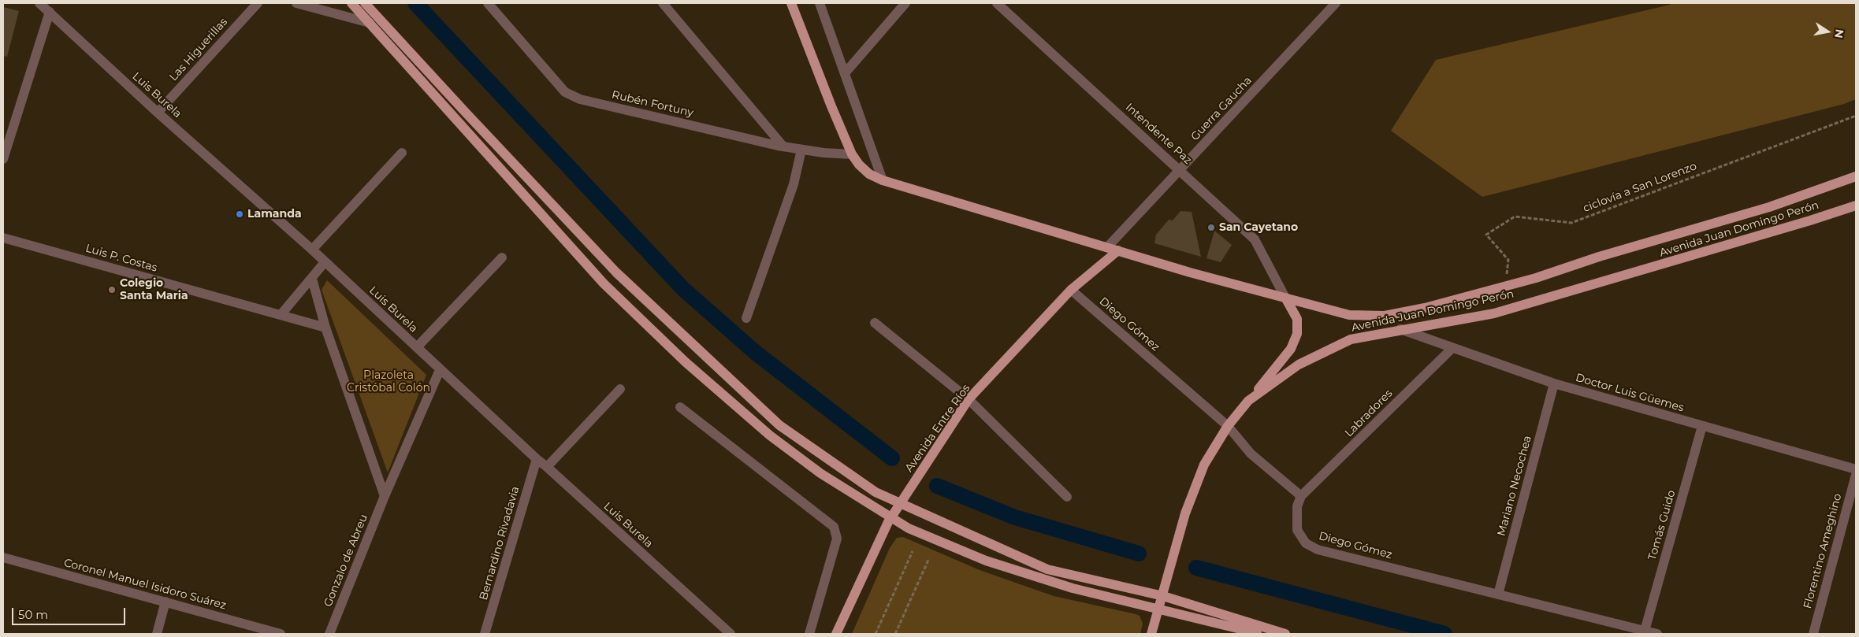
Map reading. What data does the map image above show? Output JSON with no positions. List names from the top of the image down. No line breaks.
{"streets":{"main road":["Avenida Juan Domingo Perón","Avenida Entre Ríos"],"street":["Las Higuerillas","Luis Burela","Rubén Fortuny","Guerra Gaucha","Intendente Paz","Luis P. Costas","Diego Gómez","Doctor Luis Güemes","Labradores","Mariano Necochea","Tomás Guido","Bernardino Rivadavia","Florentino Ameghino","Gonzalo de Abreu","Coronel Manuel Isidoro Suárez"],"path":["ciclovía a San Lorenzo"]},"crossings":[["Las Higuerillas","Luis Burela"],["Luis Burela","Bernardino Rivadavia"],["Luis Burela","Gonzalo de Abreu"],["Rubén Fortuny","Avenida Juan Domingo Perón"],["Guerra Gaucha","Intendente Paz"],["Guerra Gaucha","Avenida Juan Domingo Perón"],["Intendente Paz","Avenida Juan Domingo Perón"],["ciclovía a San Lorenzo","Avenida Juan Domingo Perón"],["Avenida Juan Domingo Perón","Diego Gómez"],["Avenida Juan Domingo Perón","Doctor Luis Güemes"],["Avenida Juan Domingo Perón","Avenida Entre Ríos"],["Diego Gómez","Labradores"],["Diego Gómez","Avenida Entre Ríos"],["Diego Gómez","Mariano Necochea"],["Diego Gómez","Tomás Guido"],["Doctor Luis Güemes","Labradores"],["Doctor Luis Güemes","Mariano Necochea"],["Doctor Luis Güemes","Tomás Guido"]],"parks":["Plazoleta Cristóbal Colón"],"places":["Lamanda","San Cayetano","Colegio Santa Maria"],"scale_bar":"50 m","north":"right"}
